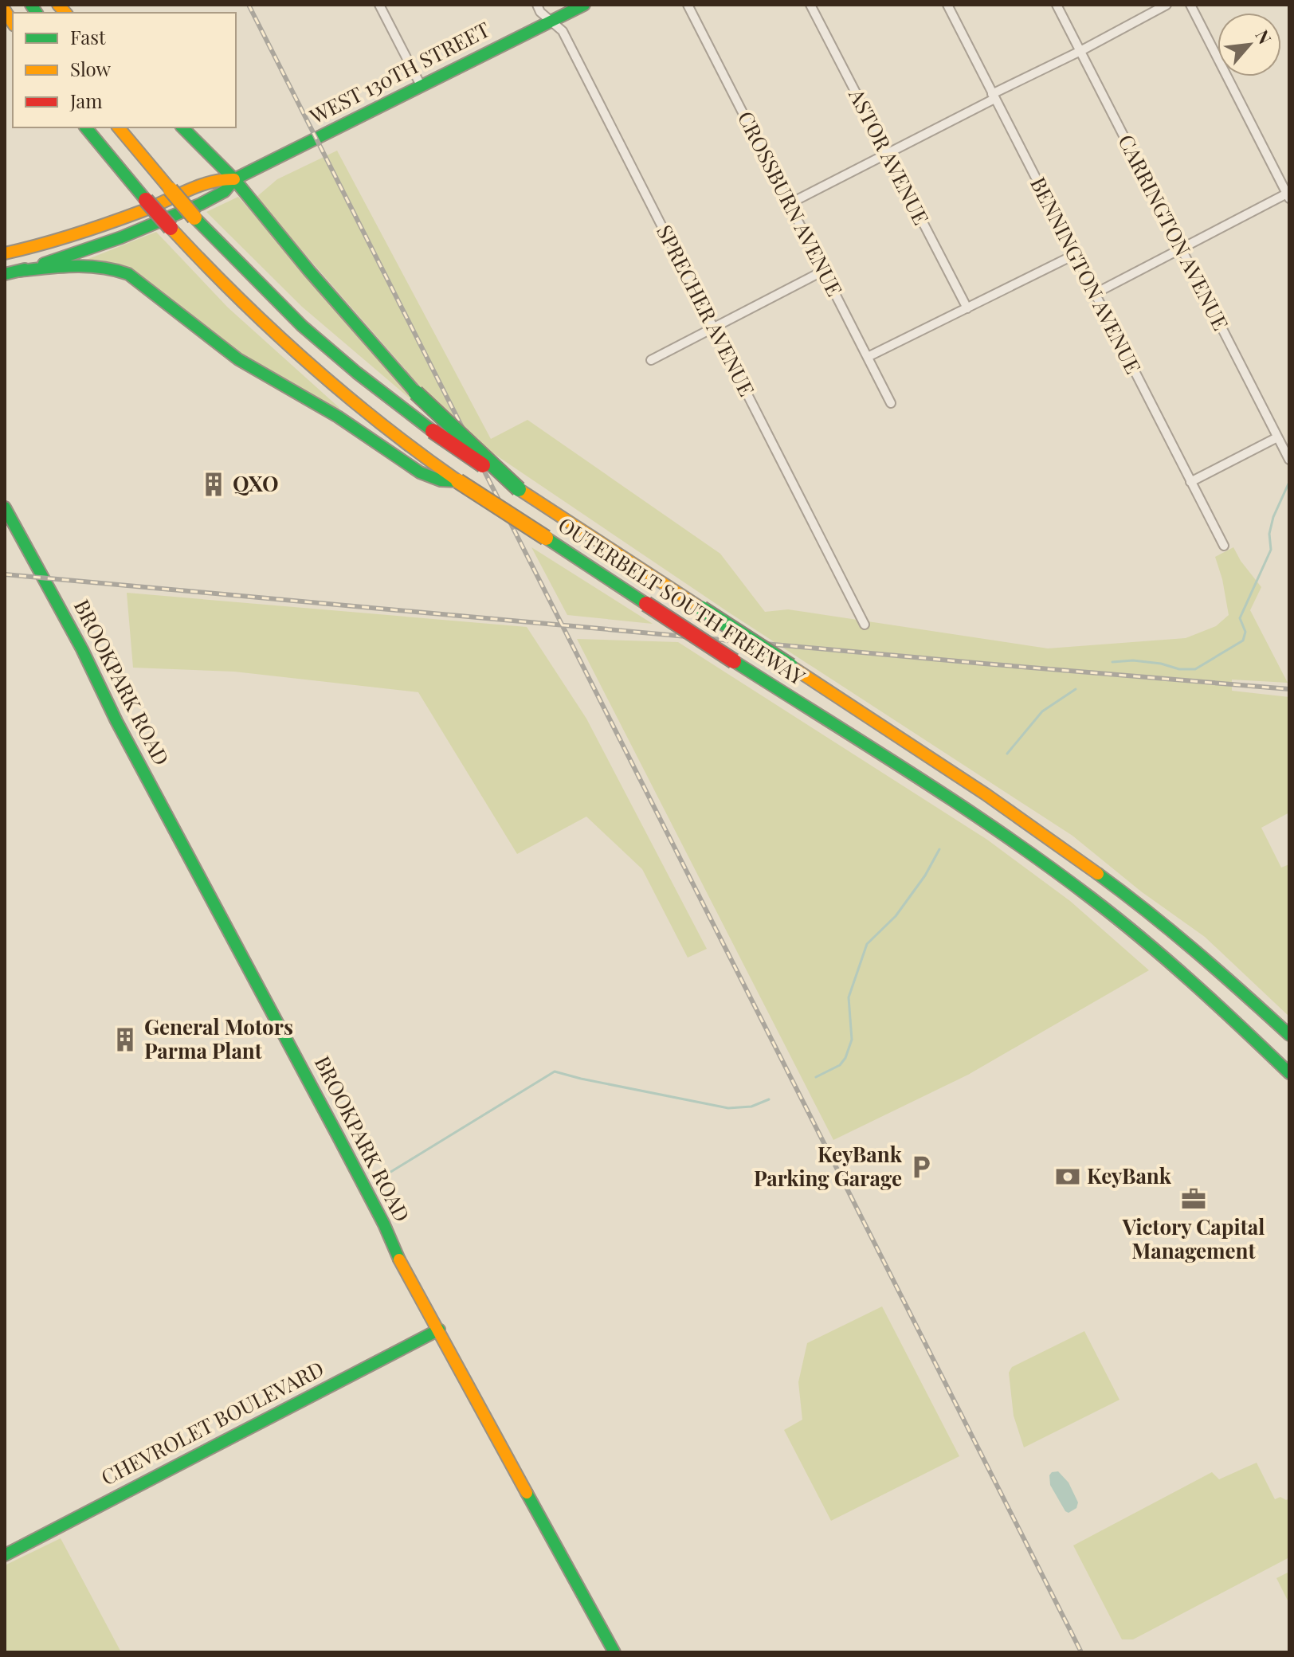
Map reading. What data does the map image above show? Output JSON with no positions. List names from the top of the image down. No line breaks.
{"streets":{"main road":["WEST 130TH STREET","OUTERBELT SOUTH FREEWAY","BROOKPARK ROAD","CHEVROLET BOULEVARD"],"street":["ASTOR AVENUE","CROSSBURN AVENUE","CARRINGTON AVENUE","BENNINGTON AVENUE","SPRECHER AVENUE"]},"crossings":[["WEST 130TH STREET","SPRECHER AVENUE"],["BROOKPARK ROAD","CHEVROLET BOULEVARD"]],"places":{"building":["QXO","General Motors Parma Plant"],"parking":["KeyBank Parking Garage"],"bank":["KeyBank"],"office":["Victory Capital Management"]},"legend":["Fast","Slow","Jam"],"north":"top right"}
